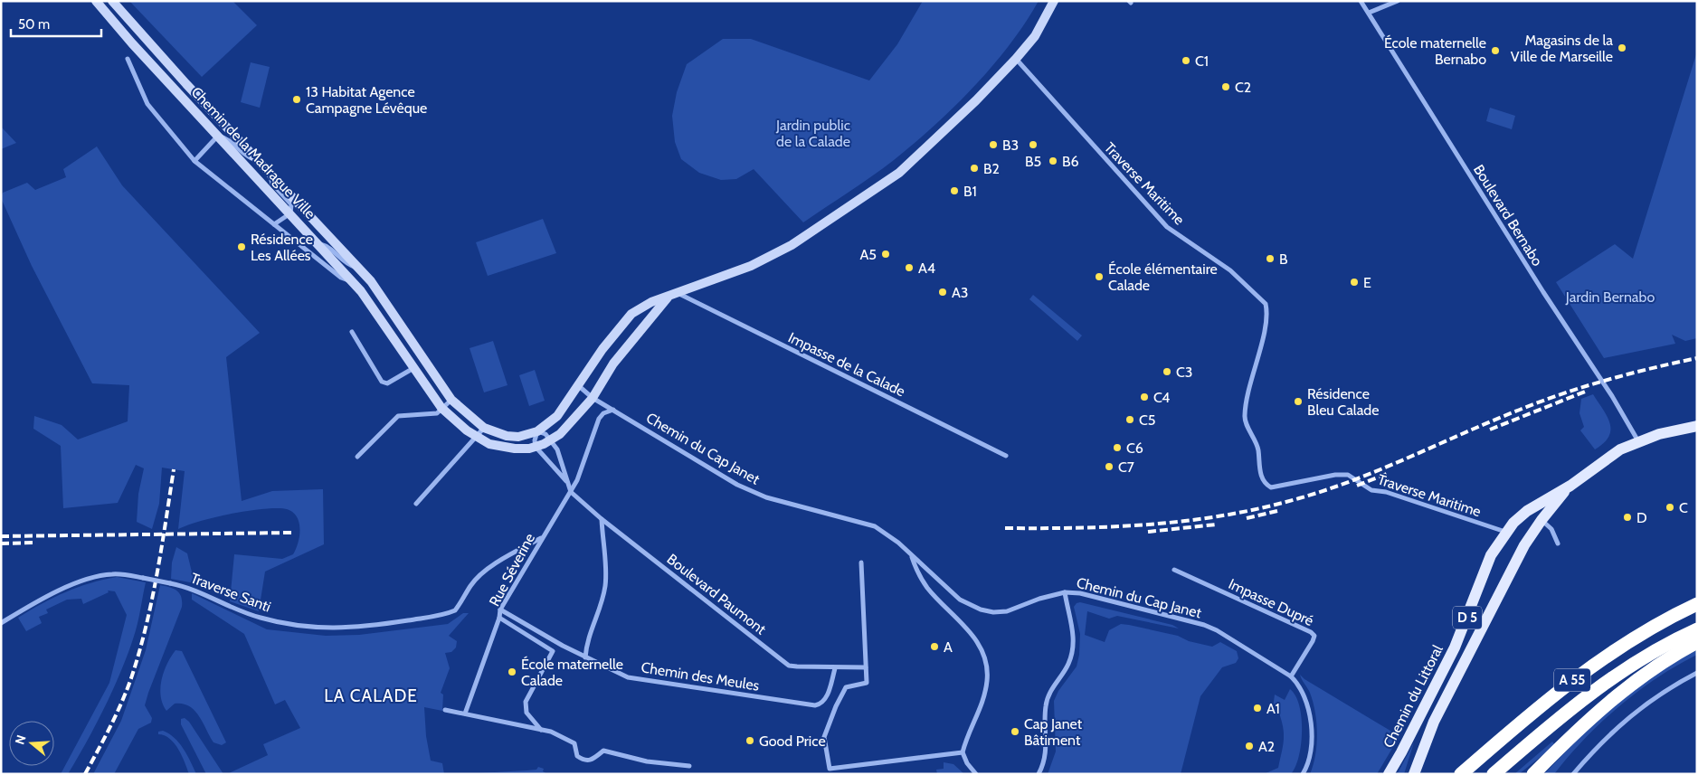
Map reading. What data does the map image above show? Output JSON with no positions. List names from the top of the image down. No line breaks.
{"streets":{"highway":["A 55"],"main road":["D 5","Chemin du Littoral"],"street":["Chemin de la Madrague Ville","Traverse Maritime","Boulevard Bernabo","Impasse de la Calade","Chemin du Cap Janet","Rue Séverine","Traverse Santi","Boulevard Paumont","Impasse Dupré","Chemin des Meules"]},"crossings":[["Chemin de la Madrague Ville","Traverse Maritime"],["Chemin de la Madrague Ville","Impasse de la Calade"],["Chemin de la Madrague Ville","Chemin du Cap Janet"],["Traverse Maritime","Chemin du Littoral"],["Boulevard Bernabo","Chemin du Littoral"],["Chemin du Cap Janet","Impasse Dupré"],["Rue Séverine","Traverse Santi"],["Rue Séverine","Boulevard Paumont"],["Rue Séverine","Chemin des Meules"],["Boulevard Paumont","Chemin des Meules"]],"districts":["LA CALADE"],"parks":["Jardin public de la Calade","Jardin Bernabo"],"places":["Magasins de la Ville de Marseille","École maternelle Bernabo","C1","C2","13 Habitat Agence Campagne Lévêque","B3","B5","B6","B2","B1","Résidence Les Allées","A5","B","A4","École élémentaire Calade","E","A3","C3","C4","Résidence Bleu Calade","C5","C6","C7","C","D","A","École maternelle Calade","A1","Cap Janet Bâtiment","Good Price","A2"],"scale_bar":"50 m","north":"left"}
